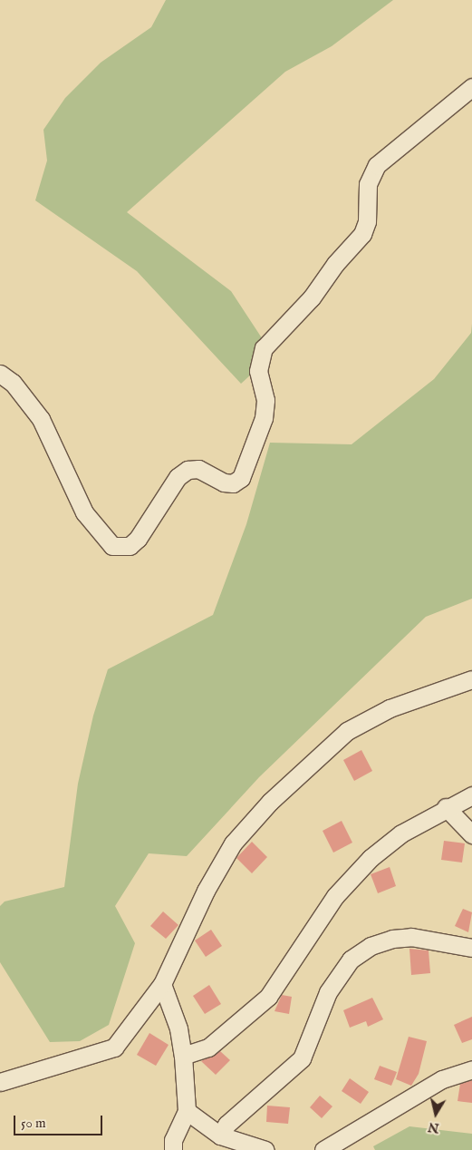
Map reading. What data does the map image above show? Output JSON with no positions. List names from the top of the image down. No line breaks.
{"scale_bar":"50 m","north":"bottom"}
